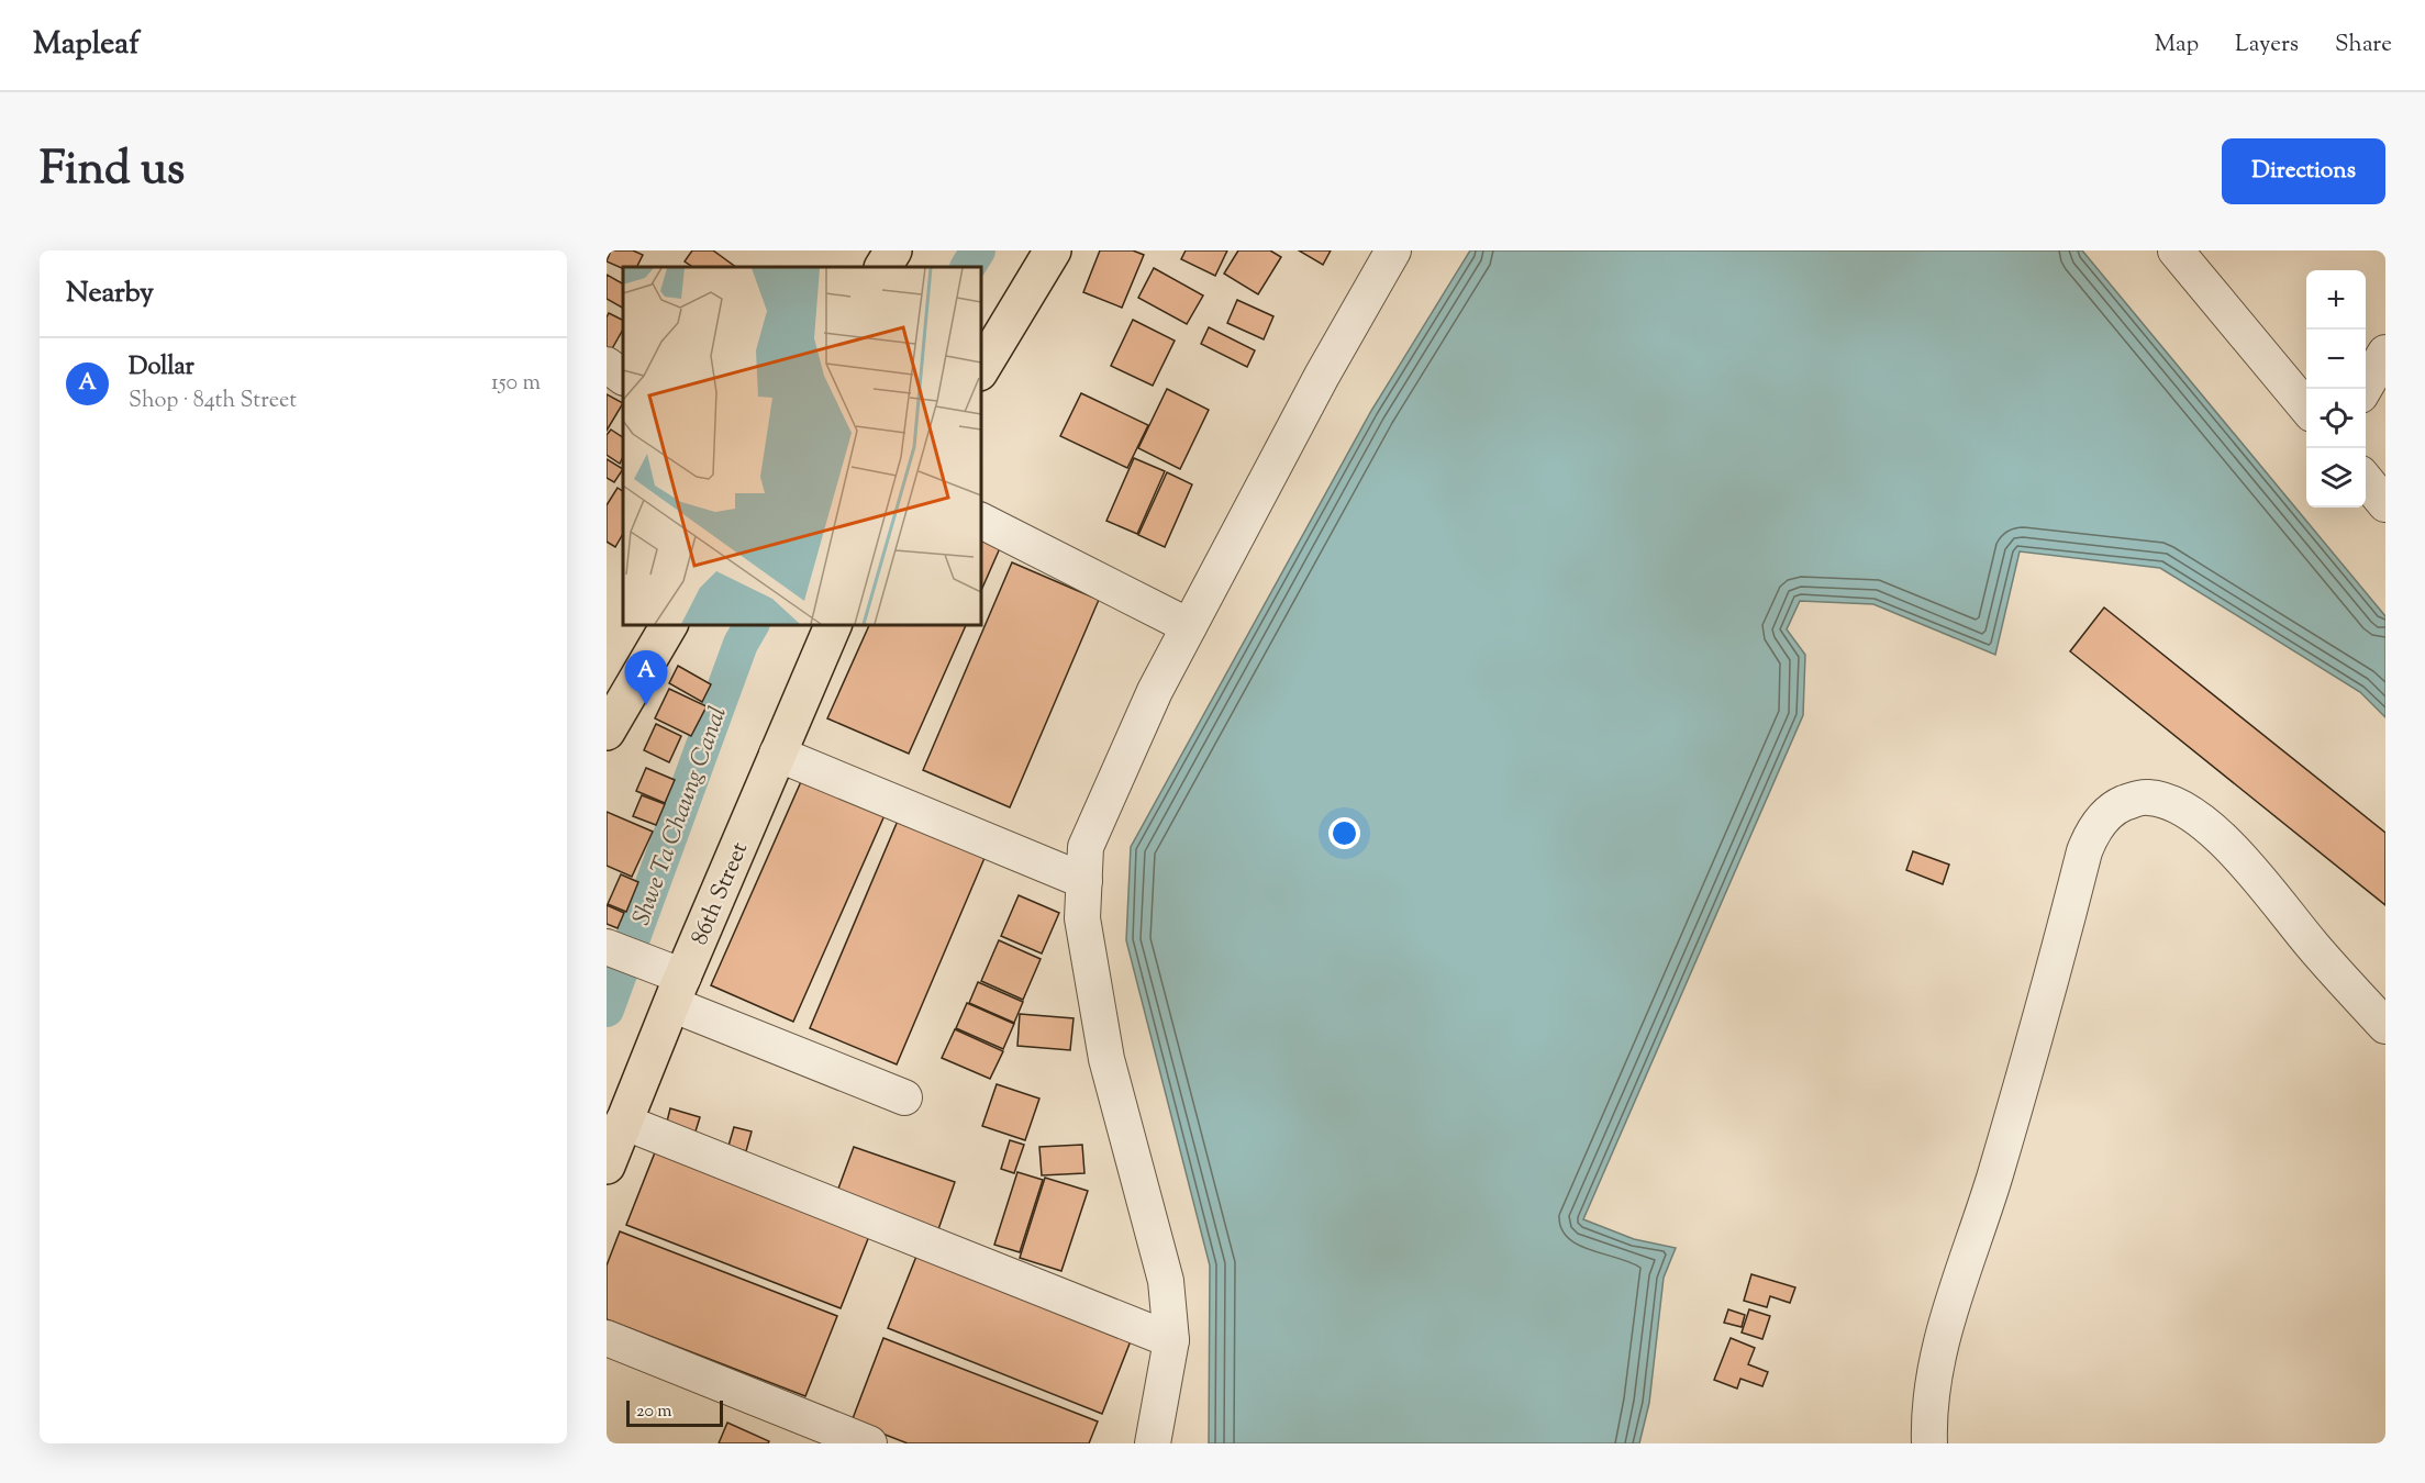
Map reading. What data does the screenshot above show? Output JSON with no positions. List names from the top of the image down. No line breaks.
{"streets":{"main road":["86th Street"]},"water":["Shwe Ta Chaung Canal"],"scale_bar":"20 m","page":{"header":"Mapleaf","nav":["Map","Layers","Share"],"title":"Find us","buttons":"Directions","heading":"Nearby","map_buttons":["+","−"],"list":[{"mark":"A","name":"Dollar","note":"Shop · 84th Street","value":"150 m"}],"pins":"A","scale":"20 m"}}
